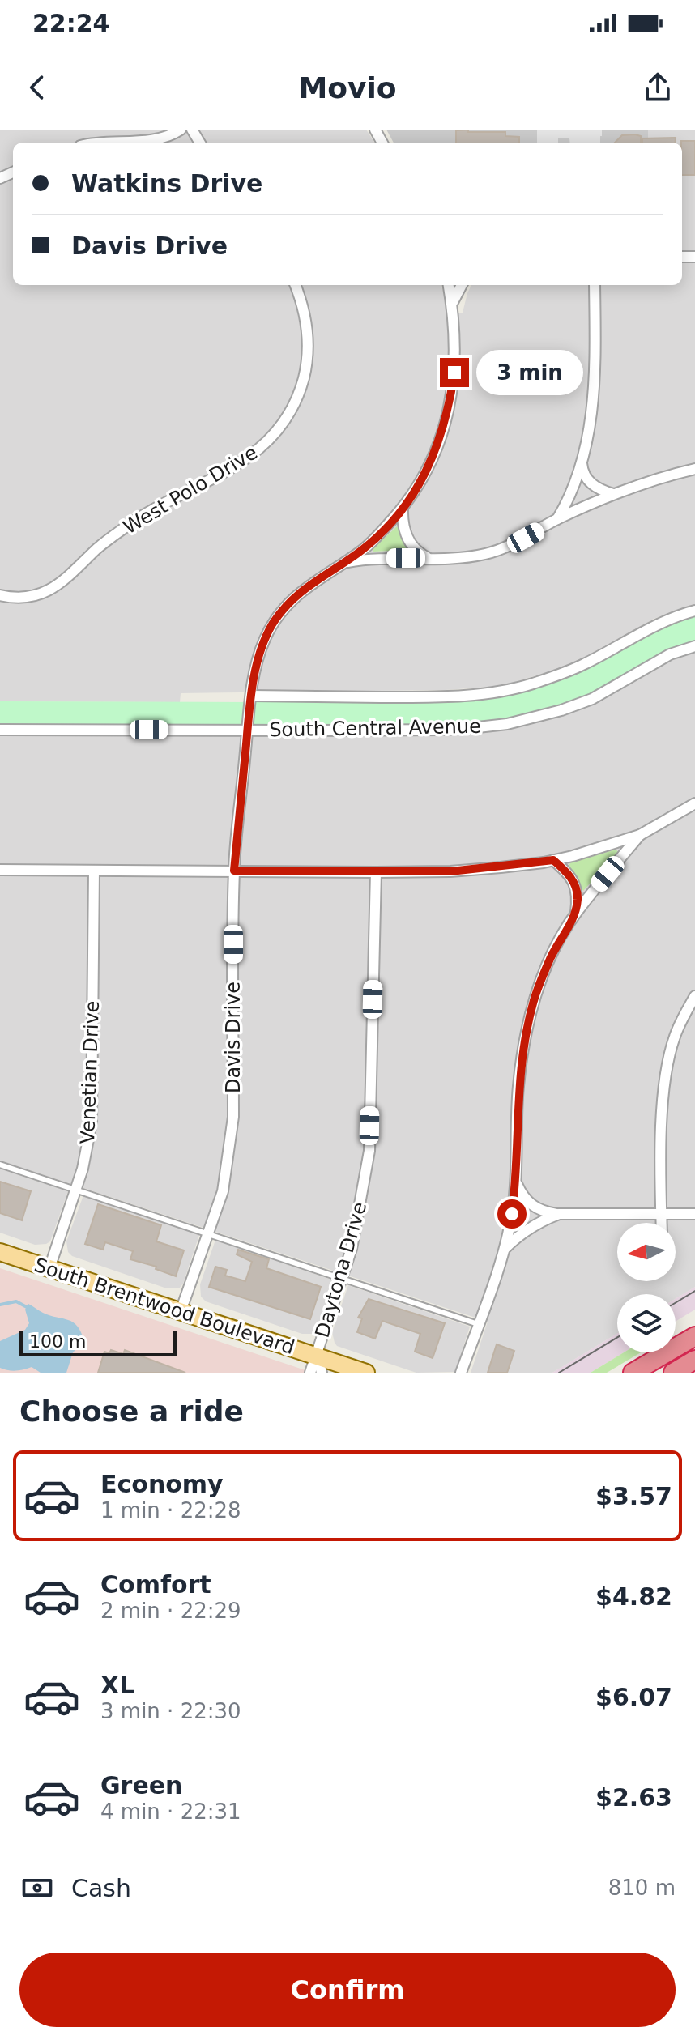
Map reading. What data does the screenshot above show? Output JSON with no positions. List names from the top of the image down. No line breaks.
{"streets":{"main road":["South Brentwood Boulevard"],"street":["West Polo Drive","South Central Avenue","Davis Drive","Venetian Drive","Daytona Drive"]},"crossings":[["South Central Avenue","Davis Drive"],["Davis Drive","South Brentwood Boulevard"],["Venetian Drive","South Brentwood Boulevard"],["Daytona Drive","South Brentwood Boulevard"]],"scale_bar":"100 m","north":"left","page":{"status":"22:24","header":"Movio","banner":["Watkins Drive","Davis Drive"],"bubble":"3 min","scale":"100 m","heading":"Choose a ride","list":[{"name":"Economy","note":"1 min · 22:28","value":"$3.57"},{"name":"Comfort","note":"2 min · 22:29","value":"$4.82"},{"name":"XL","note":"3 min · 22:30","value":"$6.07"},{"name":"Green","note":"4 min · 22:31","value":"$2.63"}],"pay":["Cash","810 m"],"buttons":"Confirm"}}
